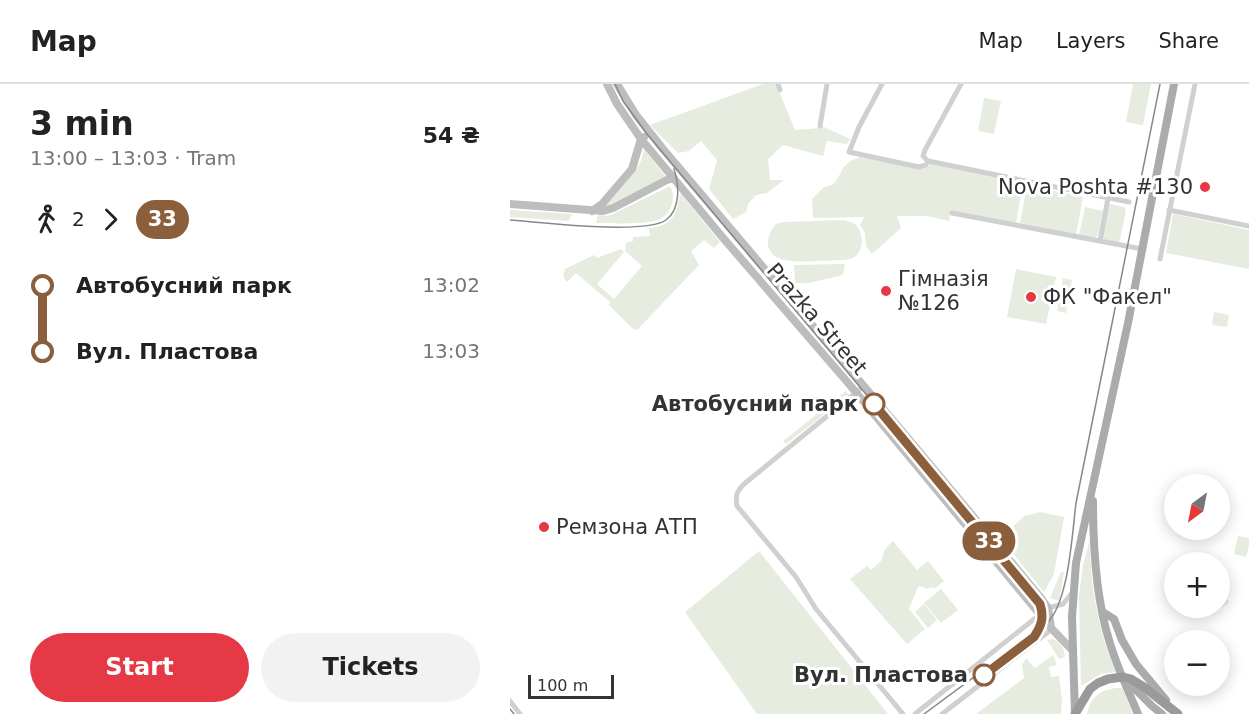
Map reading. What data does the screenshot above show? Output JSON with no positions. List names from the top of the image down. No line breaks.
{"streets":{"street":["Prazka Street"]},"places":["Nova Poshta #130","Гімназія №126","ФК \"Факел\"","Автобусний парк","Ремзона АТП","Вул. Пластова"],"lines":["tram line 33"],"scale_bar":"100 m","north":"bottom left","page":{"header":"Map","nav":["Map","Layers","Share"],"heading":["3 min","13:00 – 13:03 · Tram","54 ₴"],"on_map":"33","legs":["2","33"],"list":[{"name":"Автобусний парк","value":"13:02"},{"name":"Вул. Пластова","value":"13:03"}],"map_buttons":["+","−"],"buttons":["Start","Tickets"],"scale":"100 m"}}
